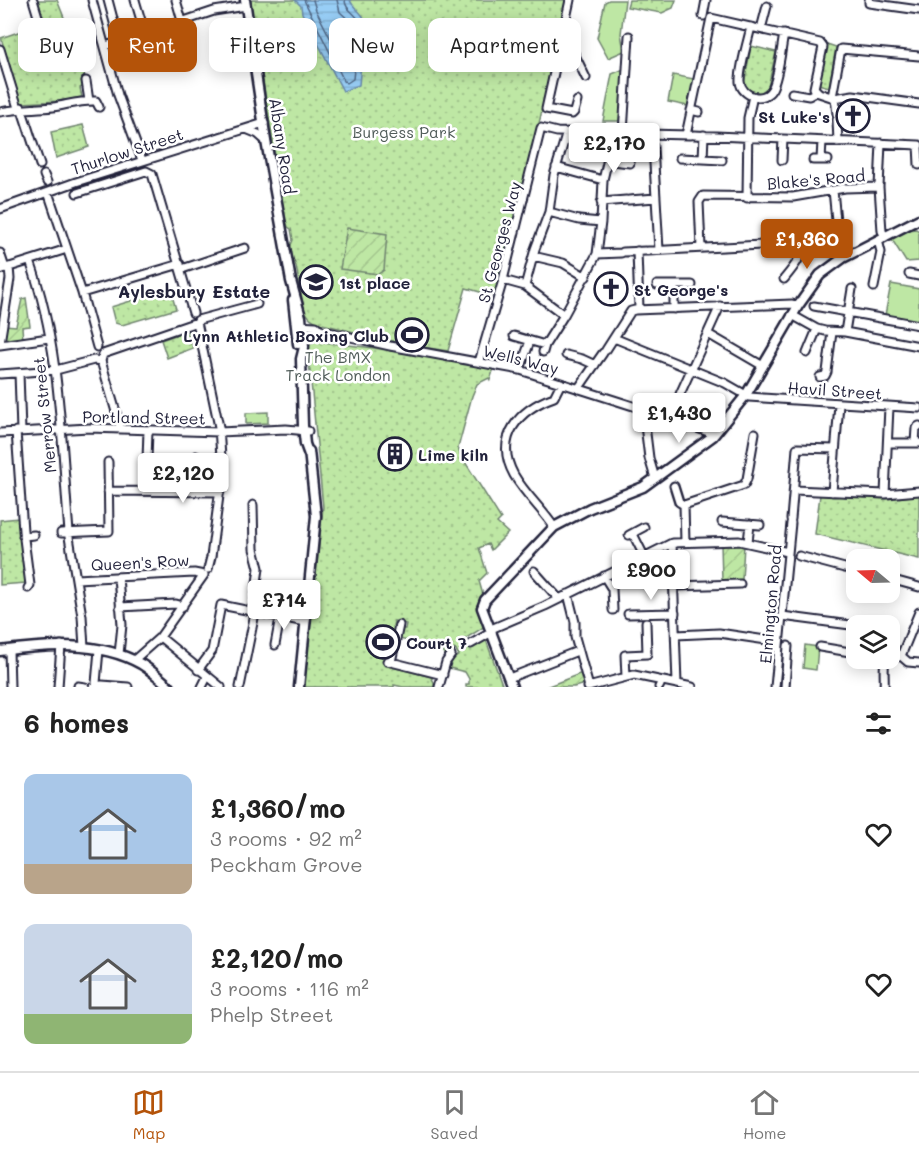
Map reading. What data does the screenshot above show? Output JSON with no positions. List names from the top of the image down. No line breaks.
{"streets":{"main road":["Albany Road"],"street":["Thurlow Street","Blake's Road","St Georges Way","Wells Way","Havil Street","Merrow Street","Portland Street","Queen's Row","Elmington Road"]},"crossings":[["Albany Road","Thurlow Street"],["Albany Road","Wells Way"],["Albany Road","Portland Street"],["St Georges Way","Wells Way"],["Merrow Street","Portland Street"],["Merrow Street","Queen's Row"]],"districts":["Aylesbury Estate"],"parks":["Burgess Park","The BMX Track London"],"places":{"church":["St Luke's","St George's"],"school or university":["1st place"],"sports":["Lynn Athletic Boxing Club","Court 7"],"building":["Lime kiln"]},"north":"left","page":{"chip":["Buy","Rent","Filters","New","Apartment"],"price":["£2,170","£1,360","£1,430","£2,120","£900","£714"],"heading":"6 homes","list":[{"name":"£1,360/mo","note":"3 rooms · 92 m² · Peckham Grove"},{"name":"£2,120/mo","note":"3 rooms · 116 m² · Phelp Street"}],"tabs":["Map","Saved","Home"]}}
